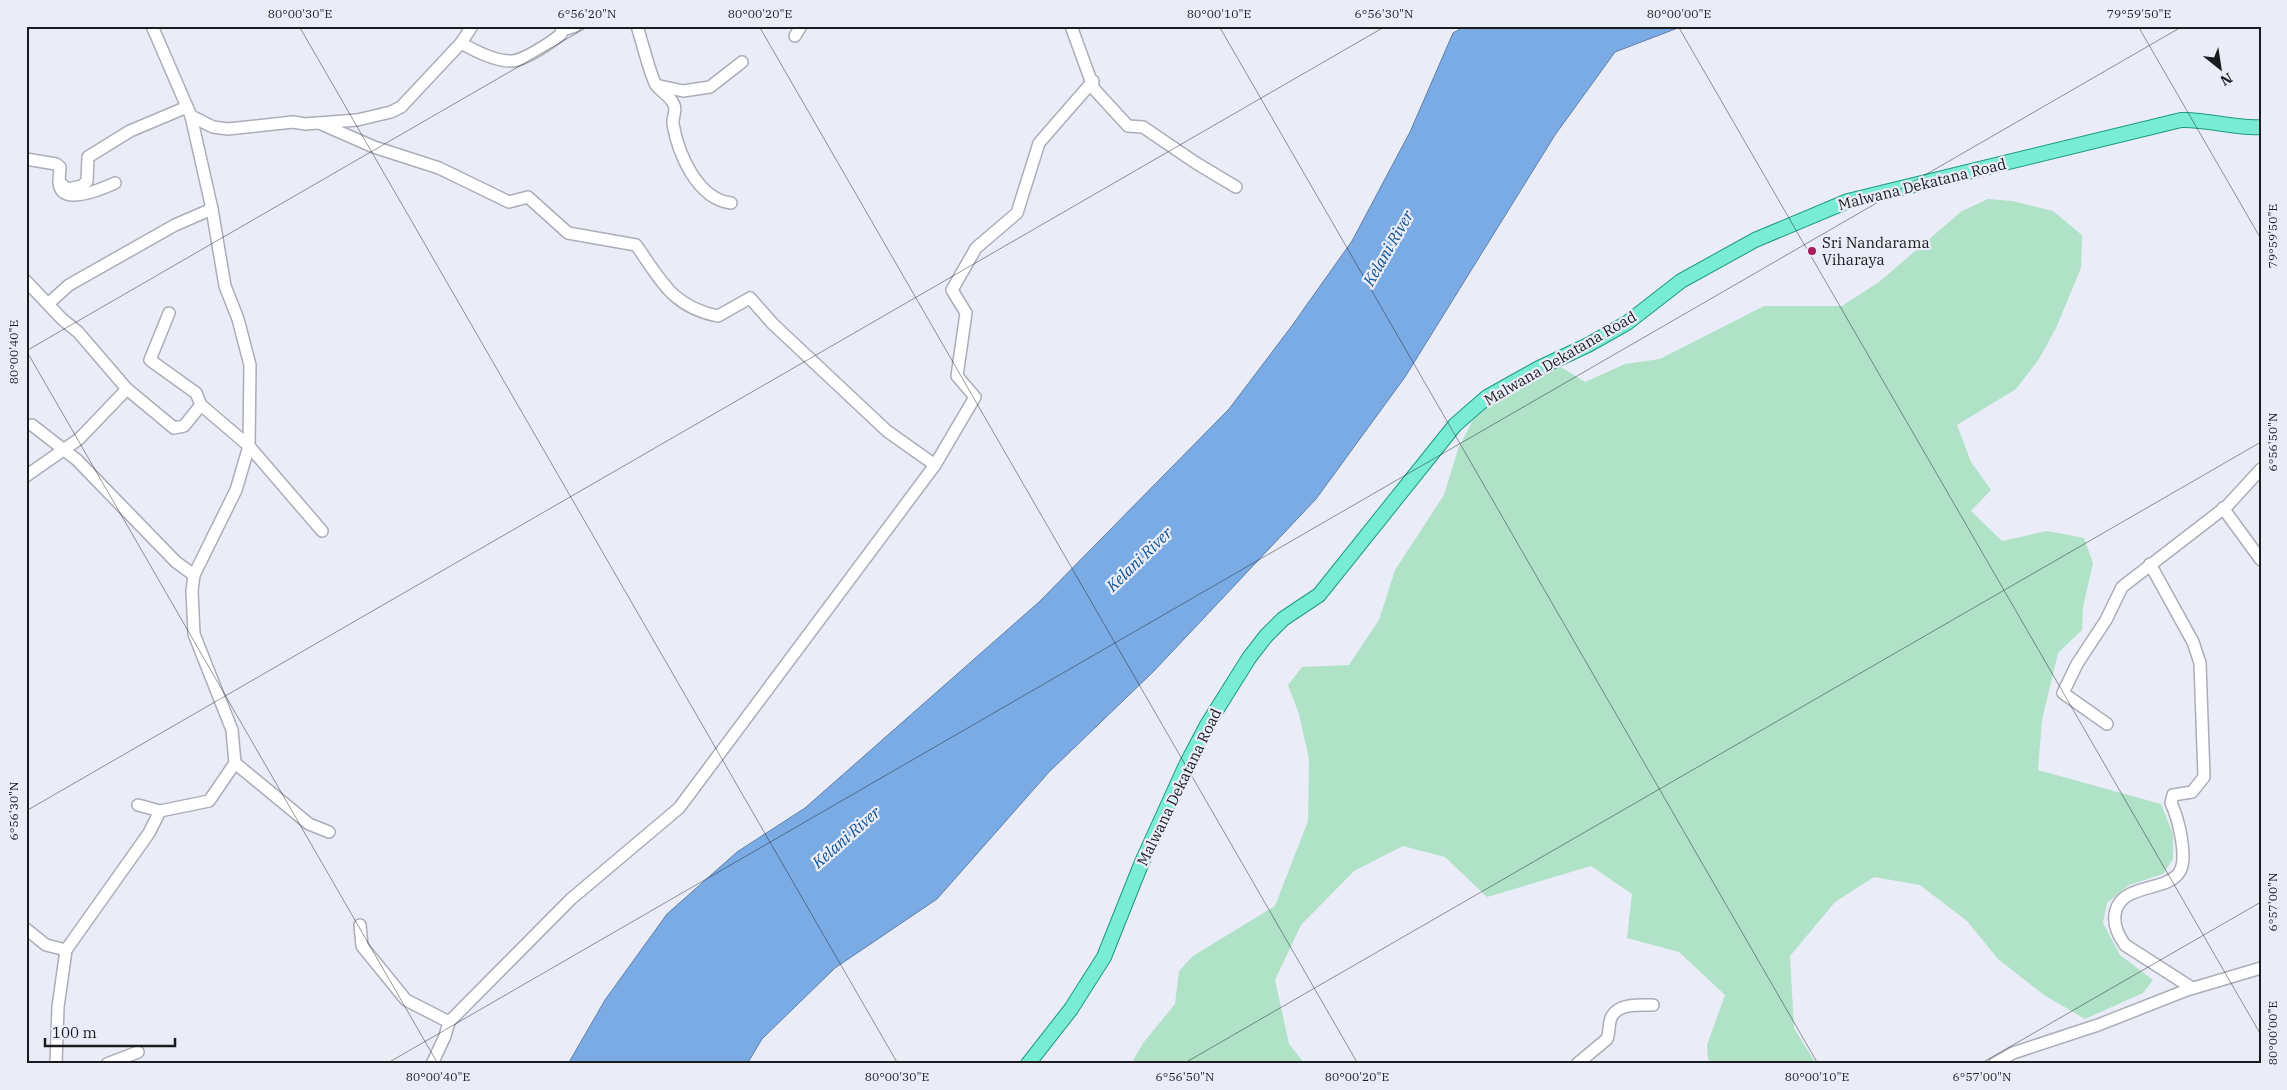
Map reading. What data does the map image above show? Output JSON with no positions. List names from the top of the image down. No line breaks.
{"streets":{"main road":["Malwana Dekatana Road"]},"water":["Kelani River"],"places":["Sri Nandarama Viharaya"],"scale_bar":"100 m","north":"bottom right","coordinates":["80°00'30\"E","6°56'20\"N","80°00'20\"E","80°00'10\"E","6°56'30\"N","80°00'00\"E","79°59'50\"E","80°00'40\"E","6°56'50\"N","6°57'00\"N"]}
